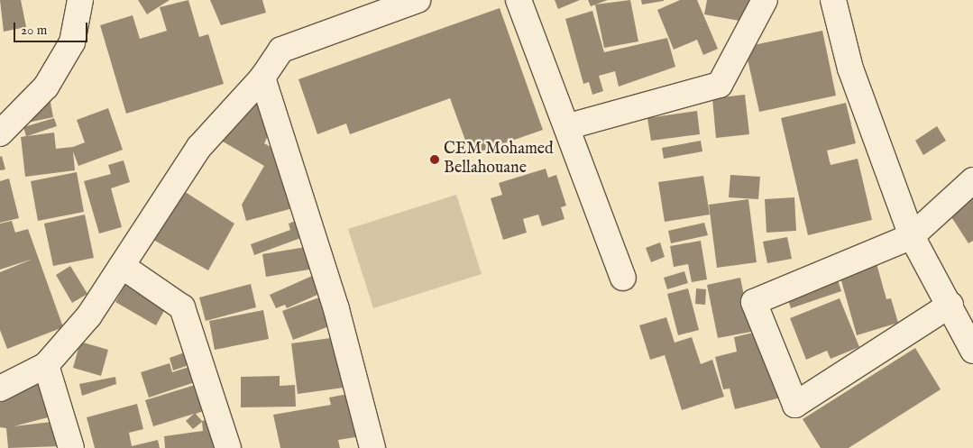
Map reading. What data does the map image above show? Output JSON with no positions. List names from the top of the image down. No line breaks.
{"places":["CEM Mohamed Bellahouane"],"scale_bar":"20 m"}
